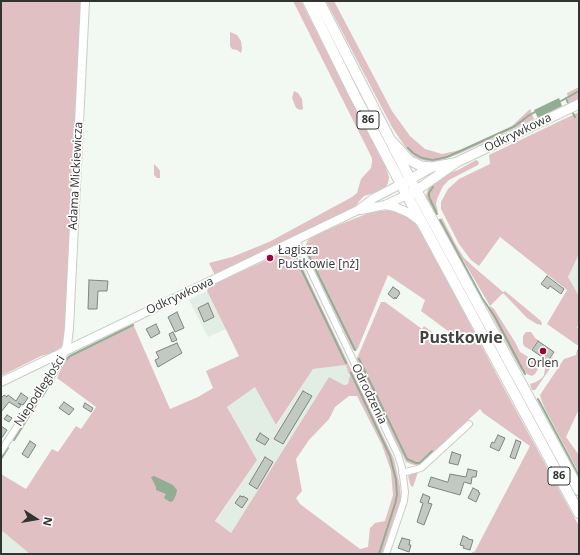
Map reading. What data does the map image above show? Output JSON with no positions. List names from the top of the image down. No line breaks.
{"streets":{"main road":["86","Odkrywkowa"],"street":["Adama Mickiewicza","Niepodległości","Odrodzenia"]},"crossings":[["86","Odkrywkowa"],["Odkrywkowa","Adama Mickiewicza"],["Odkrywkowa","Niepodległości"],["Odkrywkowa","Odrodzenia"],["Adama Mickiewicza","Niepodległości"]],"districts":["Pustkowie"],"places":["Łagisza Pustkowie [nż]","Orlen"],"north":"right"}
